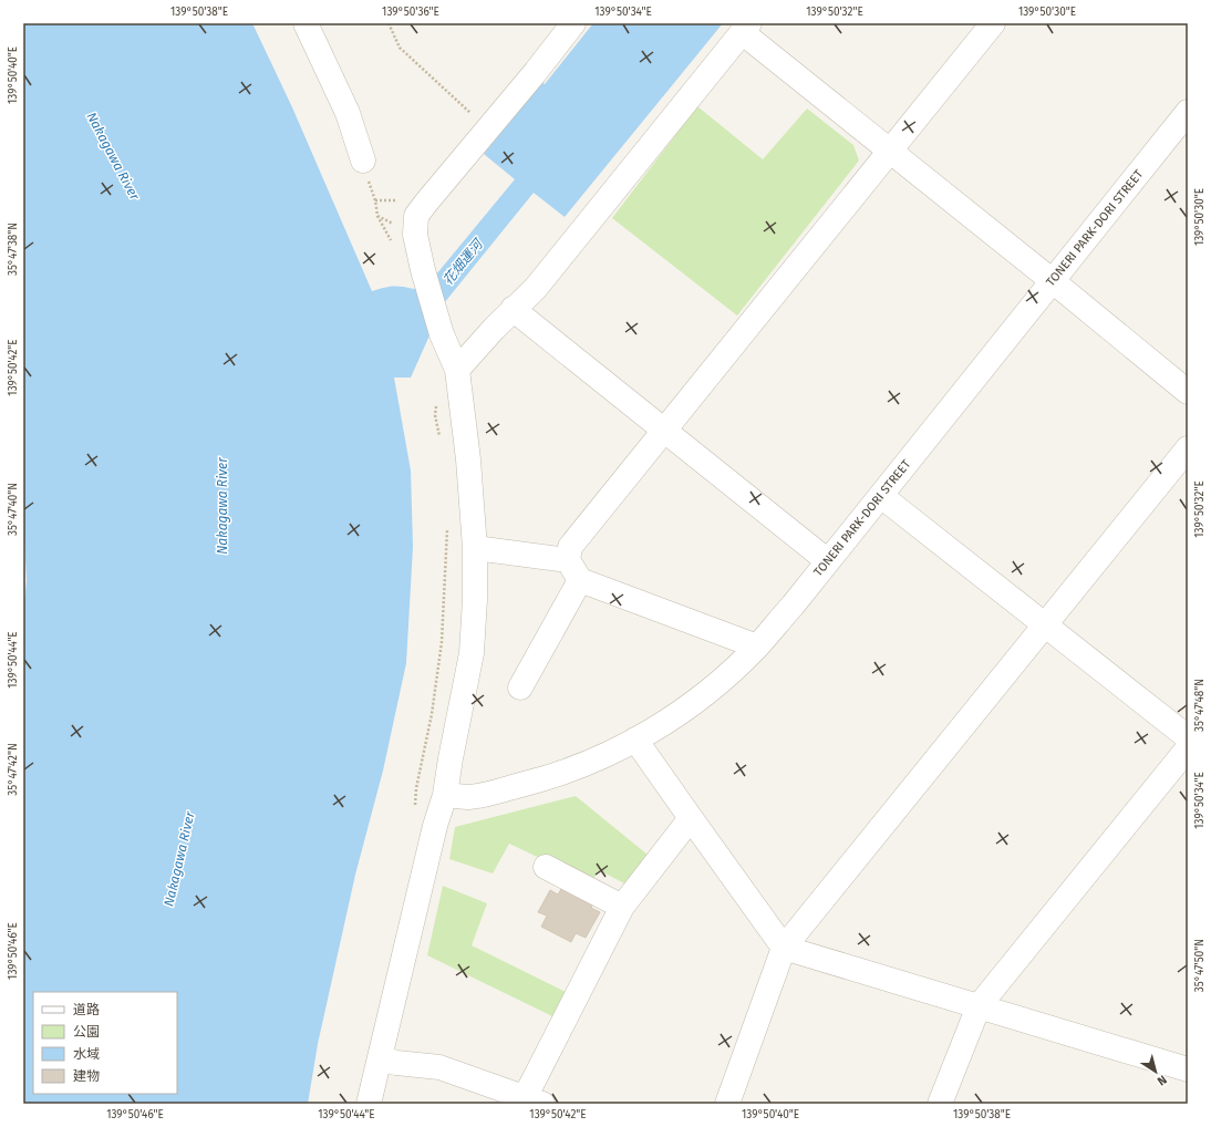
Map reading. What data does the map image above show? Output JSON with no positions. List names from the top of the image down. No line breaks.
{"streets":{"street":["TONERI PARK-DORI STREET"]},"water":["Nakagawa River","花畑運河"],"legend":["道路","公園","水域","建物"],"north":"bottom right","coordinates":["139°50'38\"E","139°50'36\"E","139°50'34\"E","139°50'32\"E","139°50'30\"E","139°50'40\"E","35°47'38\"N","139°50'42\"E","35°47'40\"N","139°50'44\"E","35°47'48\"N","35°47'42\"N","139°50'46\"E","35°47'50\"N"]}
